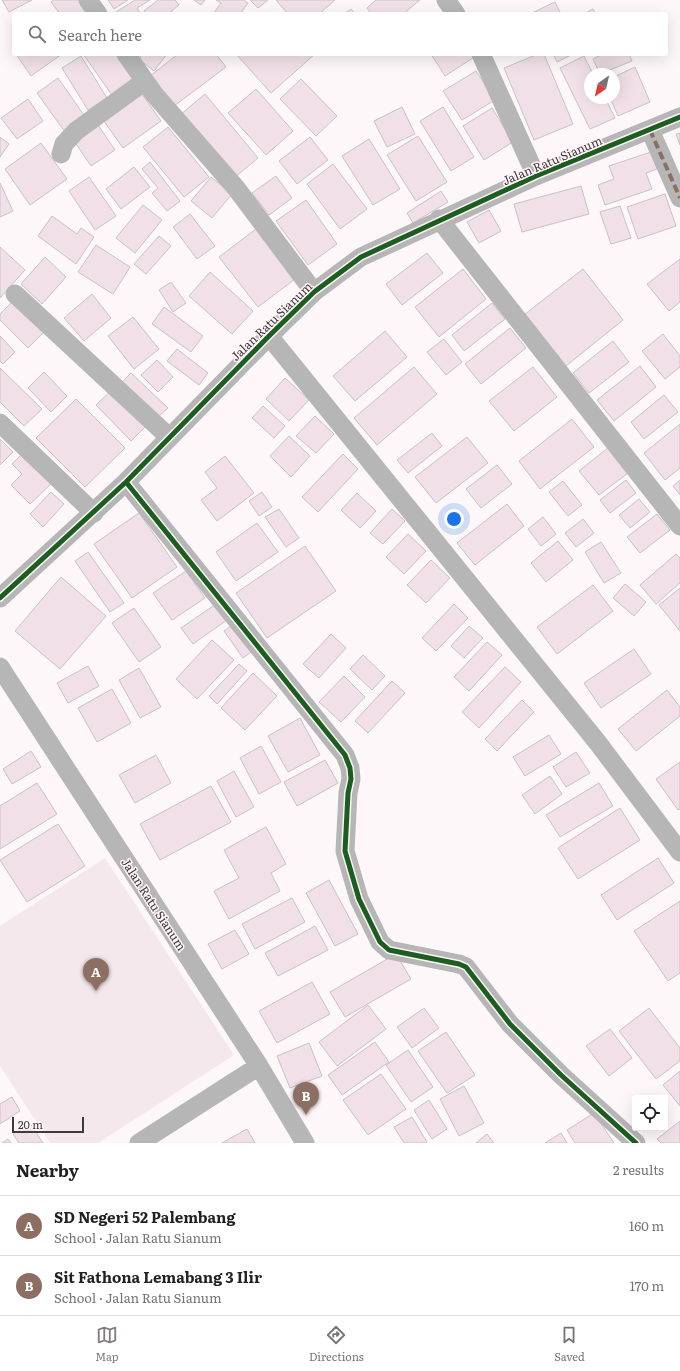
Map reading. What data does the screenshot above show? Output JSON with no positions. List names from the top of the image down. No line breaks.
{"streets":{"street":["Jalan Ratu Sianum"]},"scale_bar":"20 m","north":"bottom left","page":{"search":"Search here","pins":["A","B"],"scale":"20 m","heading":["Nearby","2 results"],"list":[{"mark":"A","name":"SD Negeri 52 Palembang","note":"School · Jalan Ratu Sianum","value":"160 m"},{"mark":"B","name":"Sit Fathona Lemabang 3 Ilir","note":"School · Jalan Ratu Sianum","value":"170 m"}],"nav":["Map","Directions","Saved"]}}
